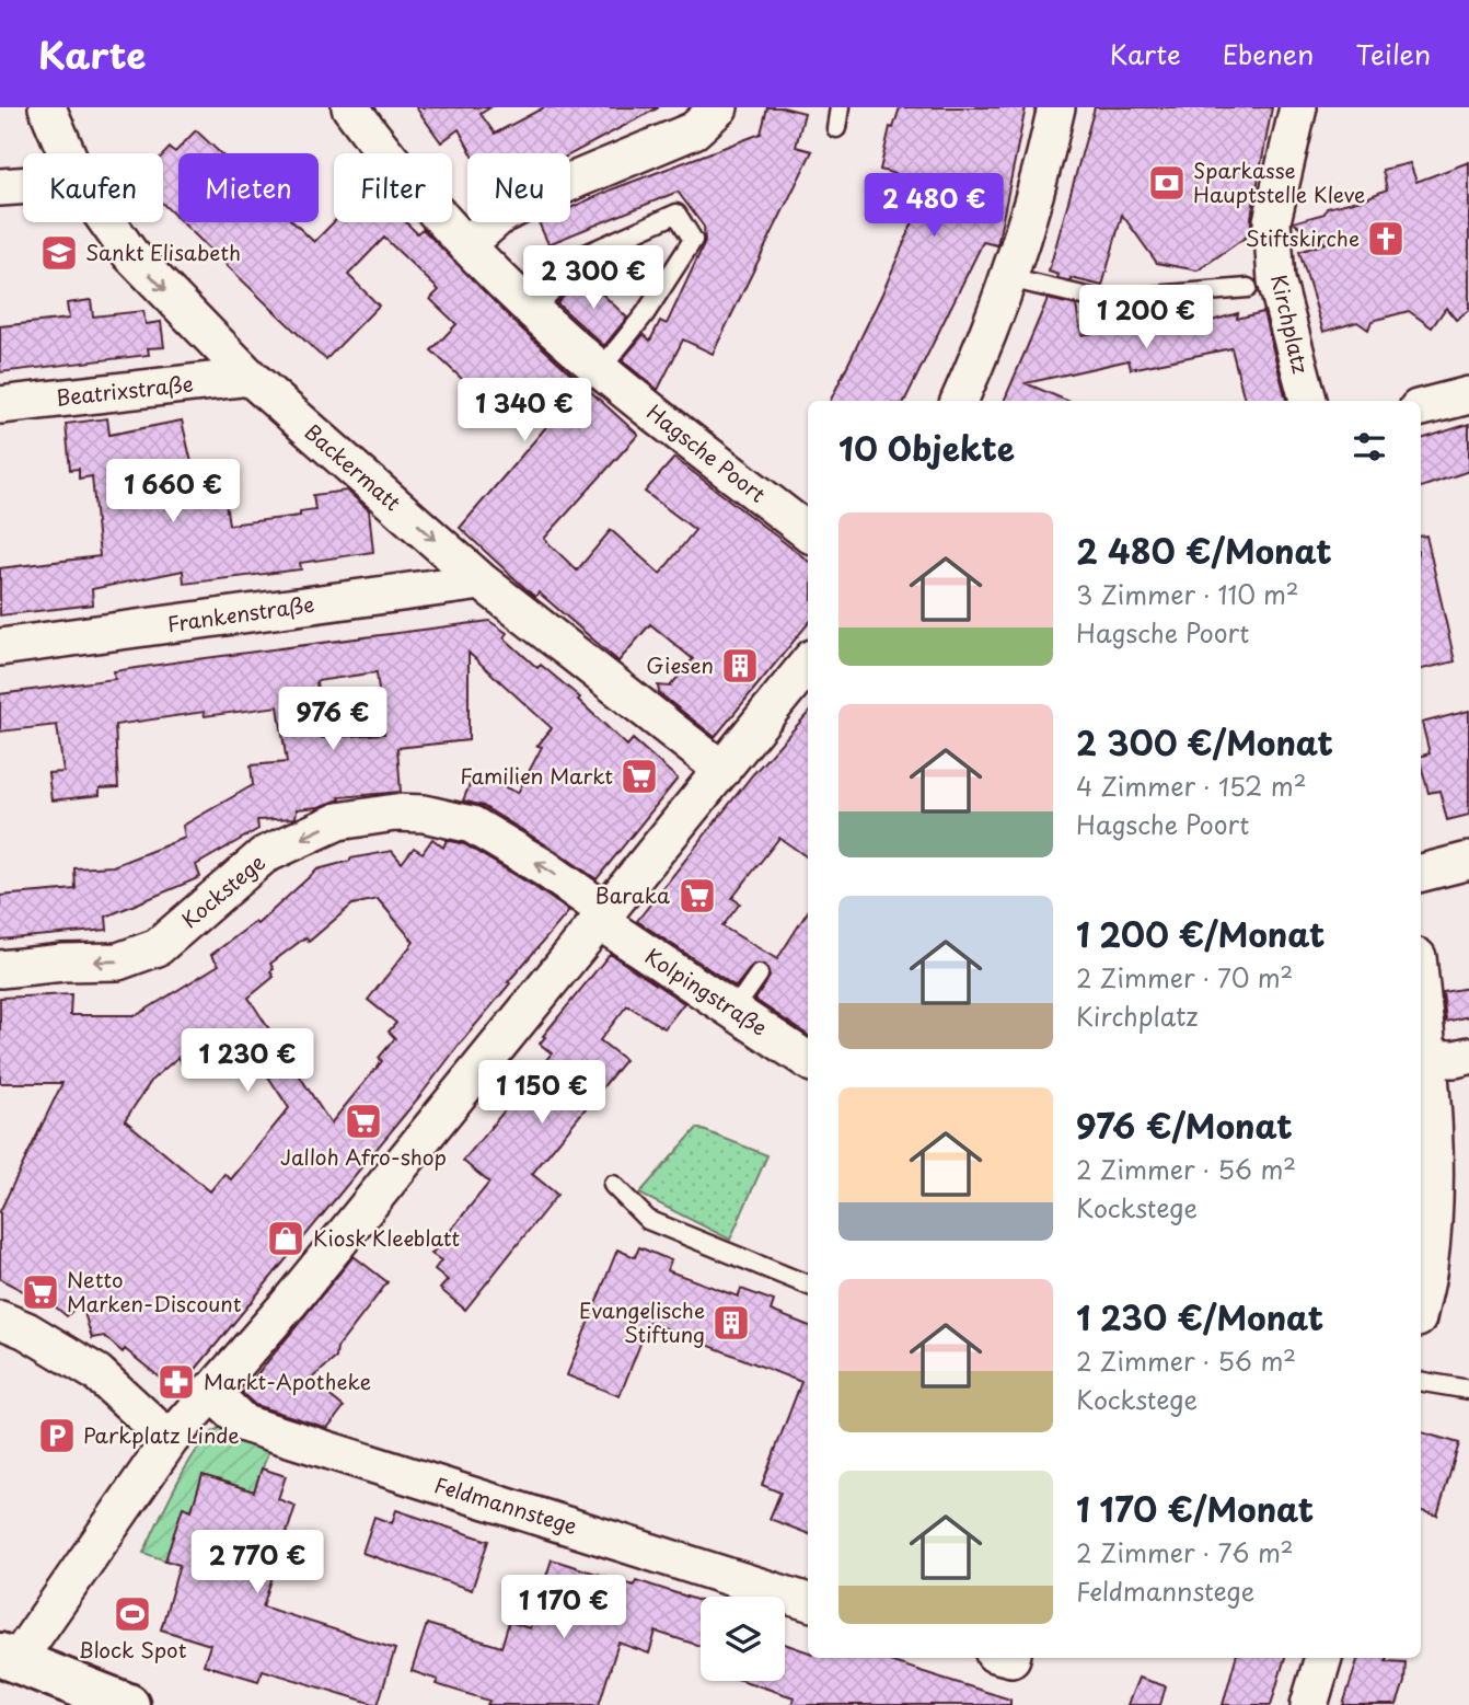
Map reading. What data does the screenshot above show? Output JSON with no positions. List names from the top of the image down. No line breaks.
{"streets":{"street":["Kirchplatz","Beatrixstraße","Hagsche Poort","Backermatt","Frankenstraße","Kockstege","Kolpingstraße","Feldmannstege"]},"crossings":[["Beatrixstraße","Backermatt"],["Backermatt","Frankenstraße"],["Kockstege","Kolpingstraße"]],"one_way":["Backermatt","Kockstege"],"places":{"bank":["Sparkasse Hauptstelle Kleve"],"church":["Stiftskirche"],"school or university":["Sankt Elisabeth"],"building":["Giesen","Evangelische Stiftung"],"supermarket":["Familien Markt","Baraka","Jalloh Afro-shop","Netto Marken-Discount"],"shop":["Kiosk Kleeblatt"],"pharmacy":["Markt-Apotheke"],"parking":["Parkplatz Linde"],"sports":["Block Spot"]},"page":{"header":"Karte","nav":["Karte","Ebenen","Teilen"],"chip":["Kaufen","Mieten","Filter","Neu"],"price":["2 480 €","2 300 €","1 200 €","1 340 €","1 660 €","976 €","1 230 €","1 150 €","2 770 €","1 170 €"],"heading":"10 Objekte","list":[{"name":"2 480 €/Monat","note":"3 Zimmer · 110 m² · Hagsche Poort"},{"name":"2 300 €/Monat","note":"4 Zimmer · 152 m² · Hagsche Poort"},{"name":"1 200 €/Monat","note":"2 Zimmer · 70 m² · Kirchplatz"},{"name":"976 €/Monat","note":"2 Zimmer · 56 m² · Kockstege"},{"name":"1 230 €/Monat","note":"2 Zimmer · 56 m² · Kockstege"},{"name":"1 170 €/Monat","note":"2 Zimmer · 76 m² · Feldmannstege"}]}}
